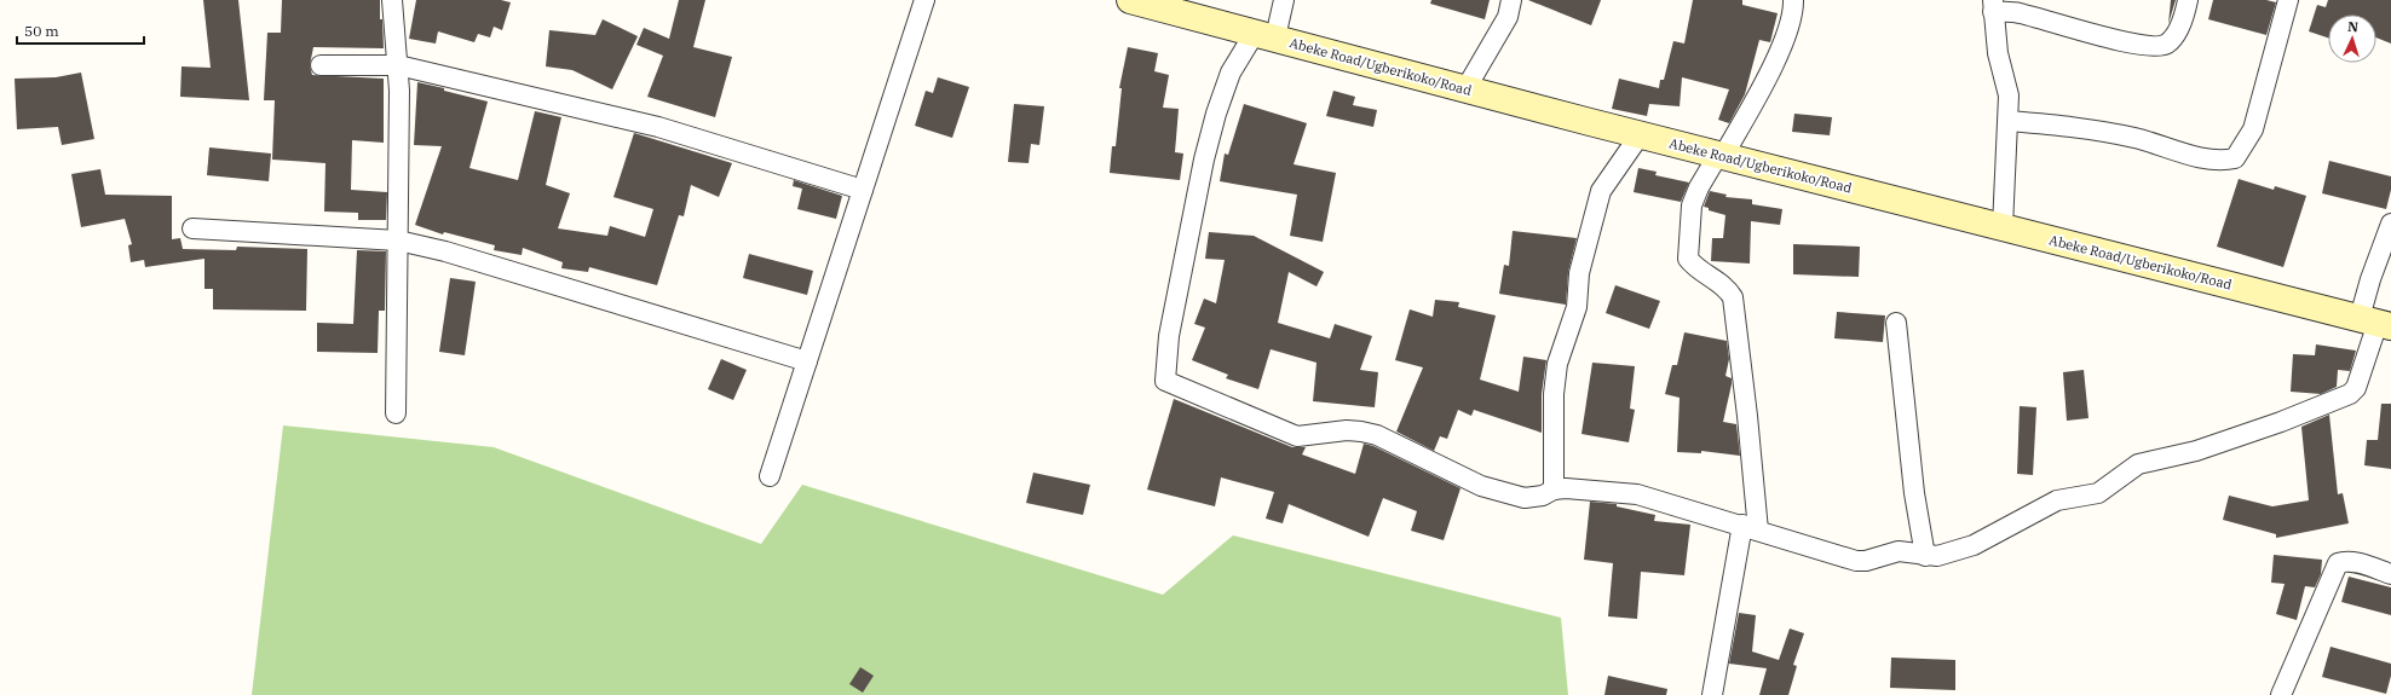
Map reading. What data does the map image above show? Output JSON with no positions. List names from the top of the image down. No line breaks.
{"streets":{"street":["Abeke Road/Ugberikoko/Road"]},"scale_bar":"50 m","north":"top"}
